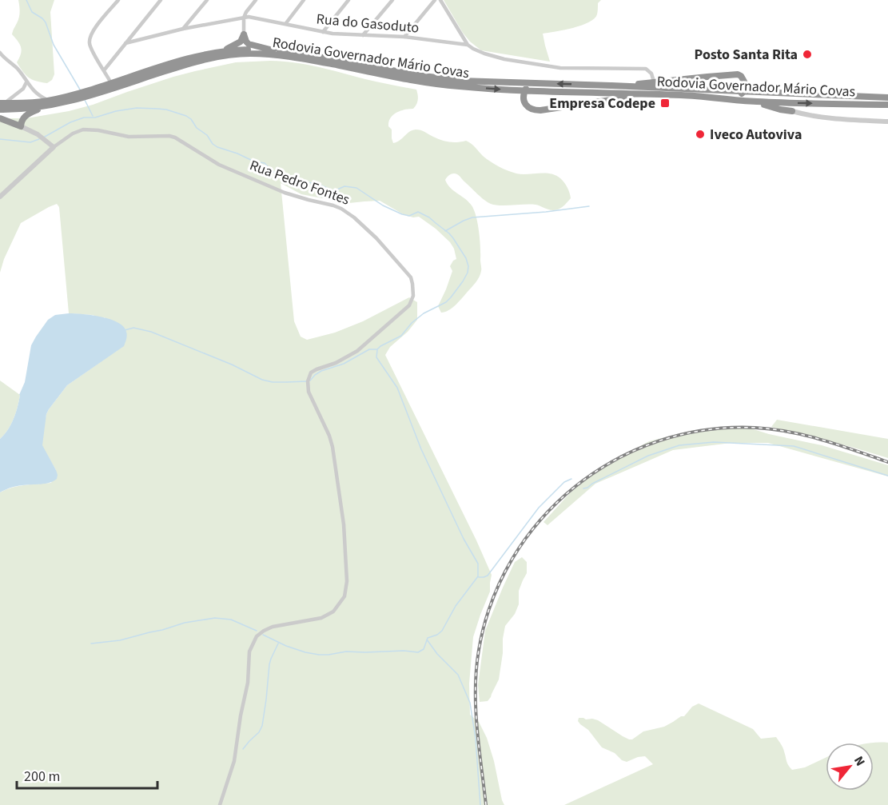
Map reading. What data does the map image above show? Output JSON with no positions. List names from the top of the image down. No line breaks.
{"streets":{"highway":["Rodovia Governador Mário Covas"],"street":["Rua do Gasoduto","Rua Pedro Fontes"]},"places":{"other":["Posto Santa Rita","Iveco Autoviva"],"transit":["Empresa Codepe"]},"scale_bar":"200 m","north":"top right"}
